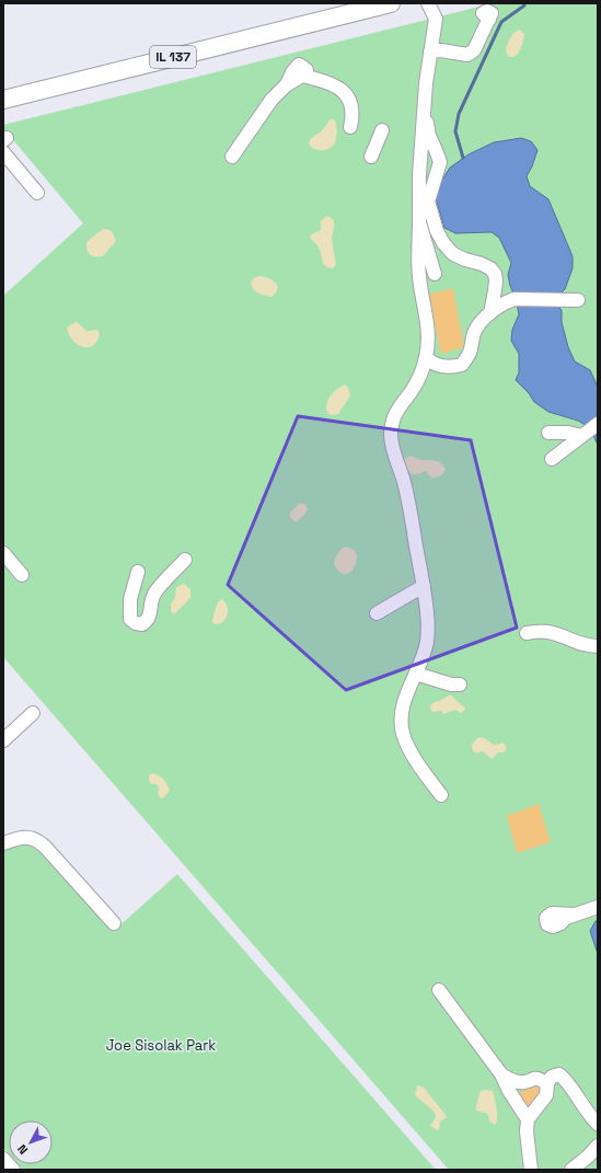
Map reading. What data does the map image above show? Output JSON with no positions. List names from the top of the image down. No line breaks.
{"streets":{"main road":["IL 137"]},"parks":["Joe Sisolak Park"],"north":"bottom left"}
